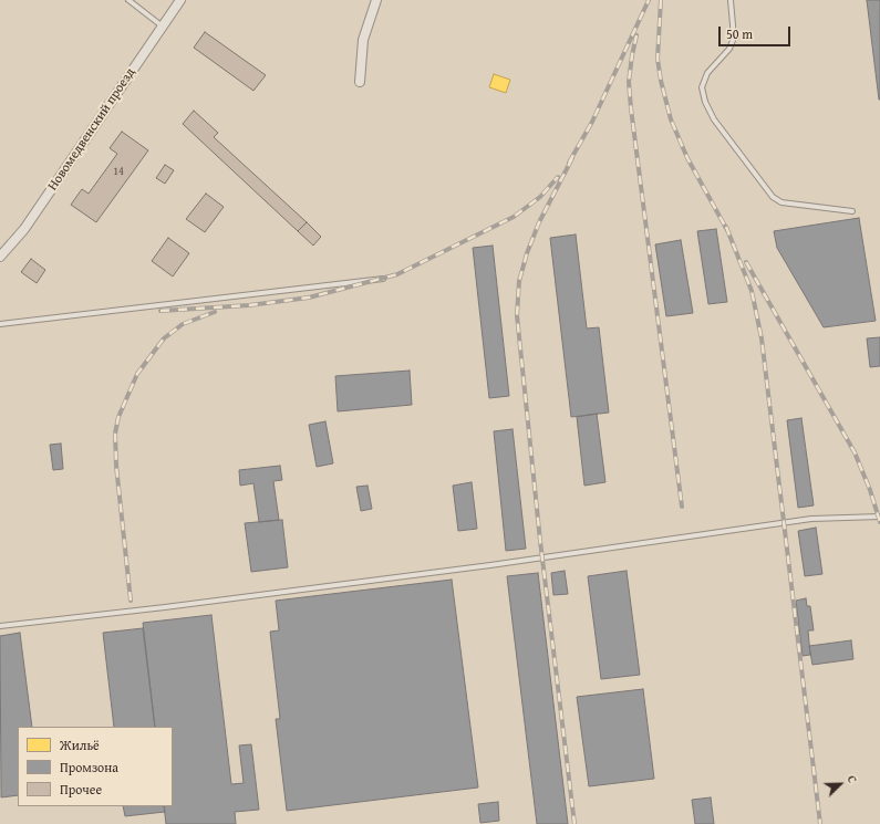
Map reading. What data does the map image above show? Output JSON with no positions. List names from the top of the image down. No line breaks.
{"streets":{"street":["Новомедвенский проезд"]},"house_numbers":["14"],"legend":["Жильё","Промзона","Прочее"],"scale_bar":"50 m","north":"top right"}
